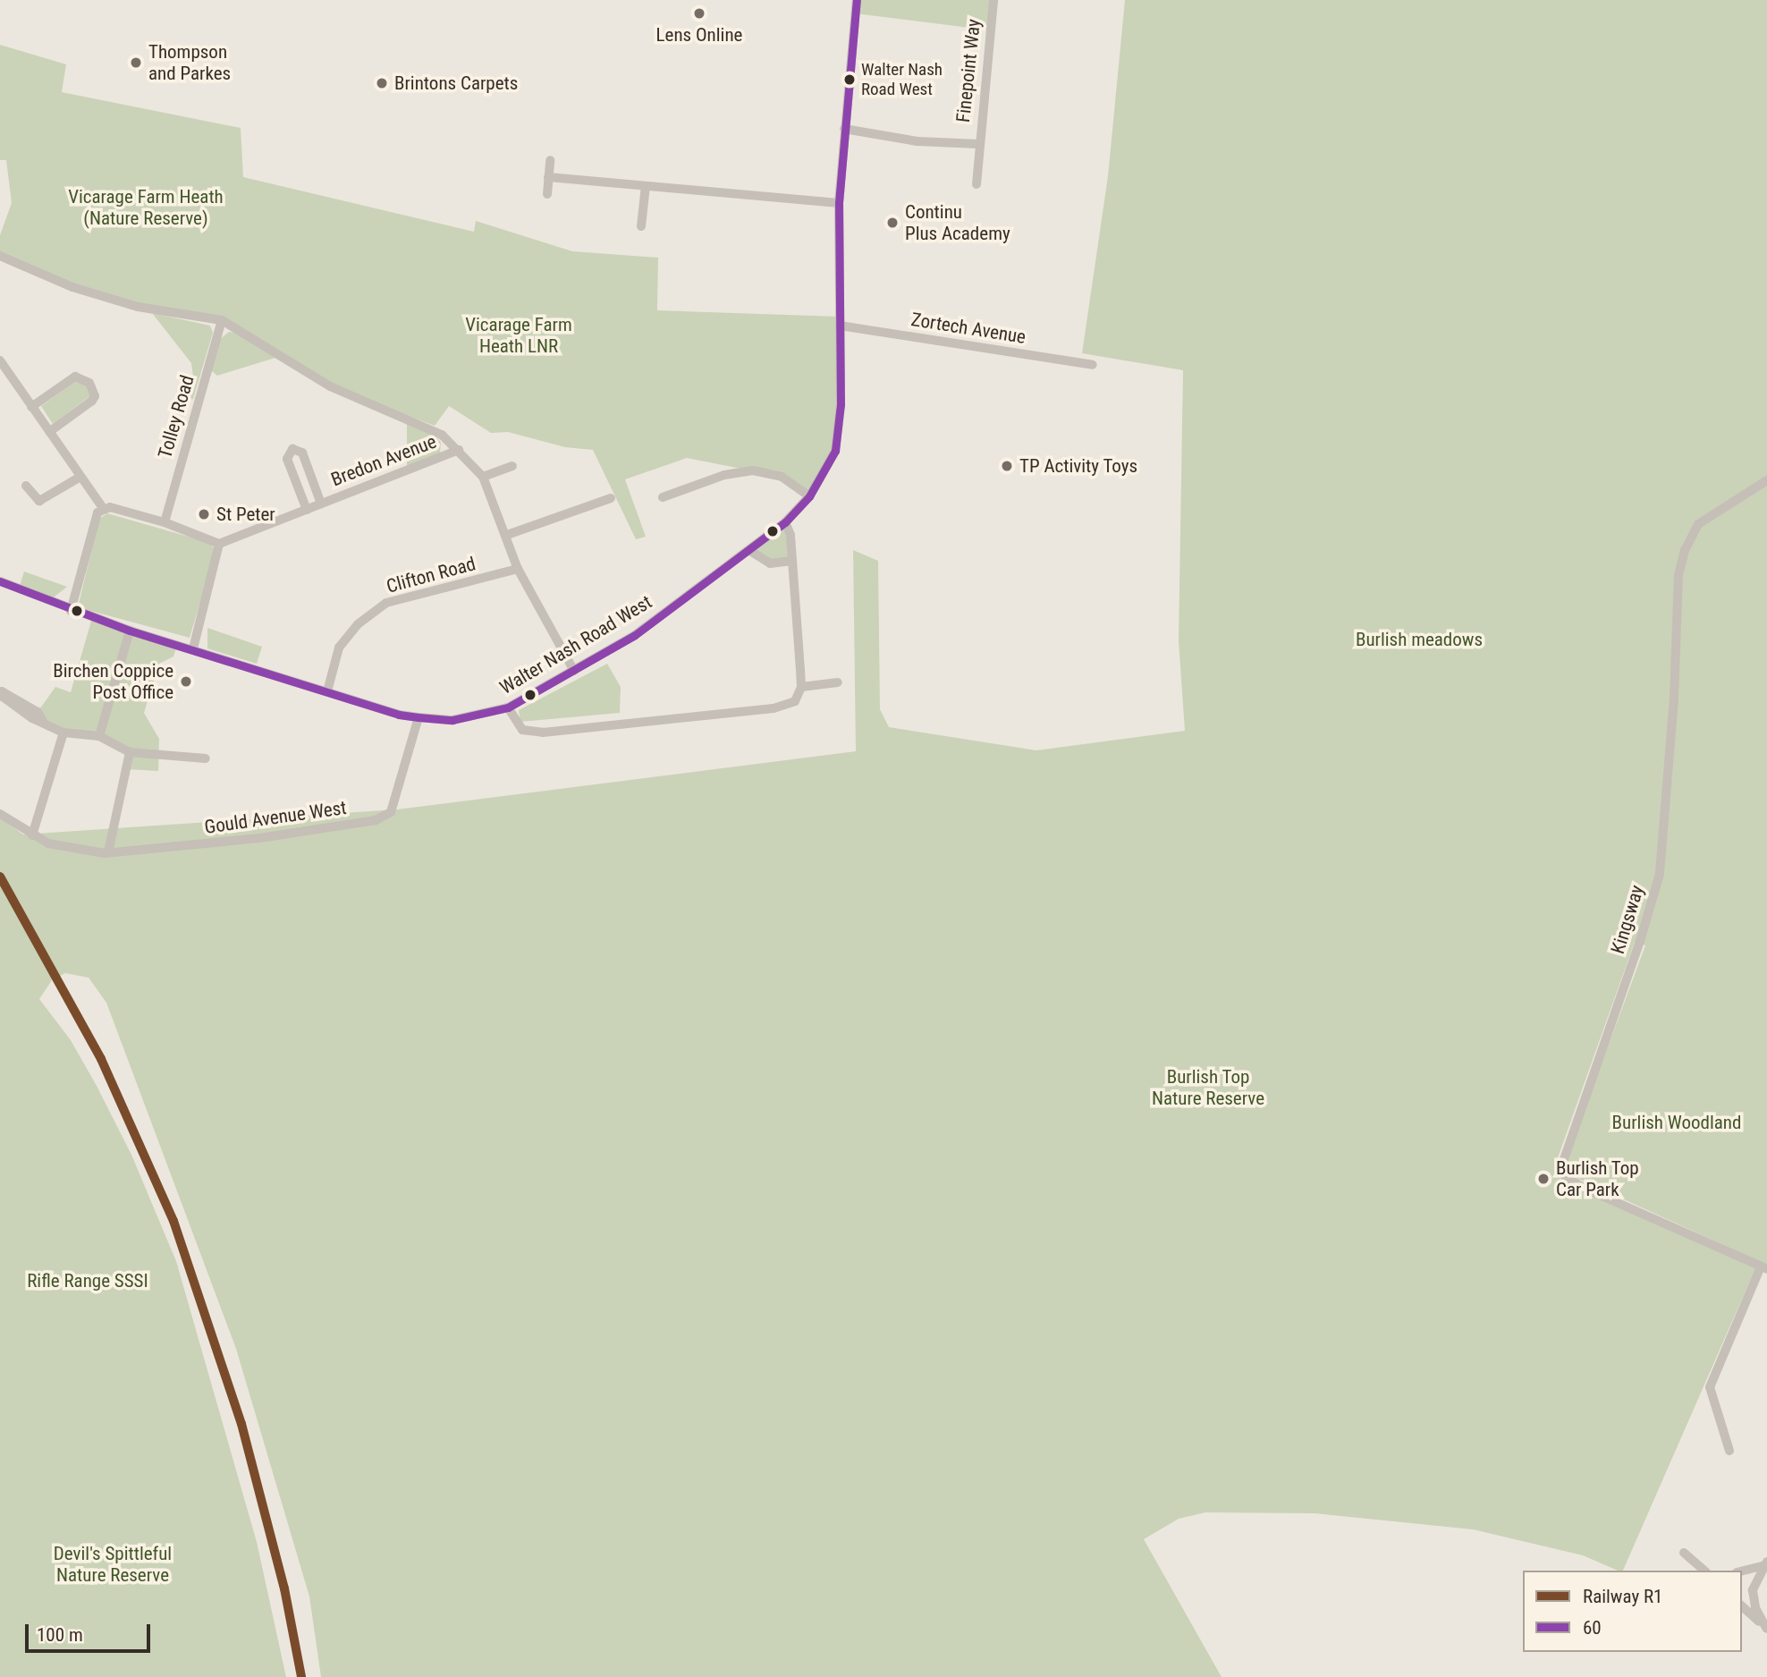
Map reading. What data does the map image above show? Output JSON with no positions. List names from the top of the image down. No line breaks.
{"streets":{"street":["Finepoint Way","Zortech Avenue","Tolley Road","Bredon Avenue","Clifton Road","Walter Nash Road West","Gould Avenue West","Kingsway"]},"crossings":[["Finepoint Way","Walter Nash Road West"],["Zortech Avenue","Walter Nash Road West"],["Clifton Road","Walter Nash Road West"],["Walter Nash Road West","Gould Avenue West"]],"parks":["Vicarage Farm Heath (Nature Reserve)","Vicarage Farm Heath LNR","Burlish meadows","Burlish Top Nature Reserve","Burlish Woodland","Rifle Range SSSI","Devil's Spittleful Nature Reserve"],"places":["Lens Online","Thompson and Parkes","Walter Nash Road West","Brintons Carpets","Continu Plus Academy","TP Activity Toys","St Peter","Birchen Coppice Post Office","Burlish Top Car Park"],"lines":["transit line 60","rail line R1"],"legend":["Railway R1","60"],"scale_bar":"100 m"}
